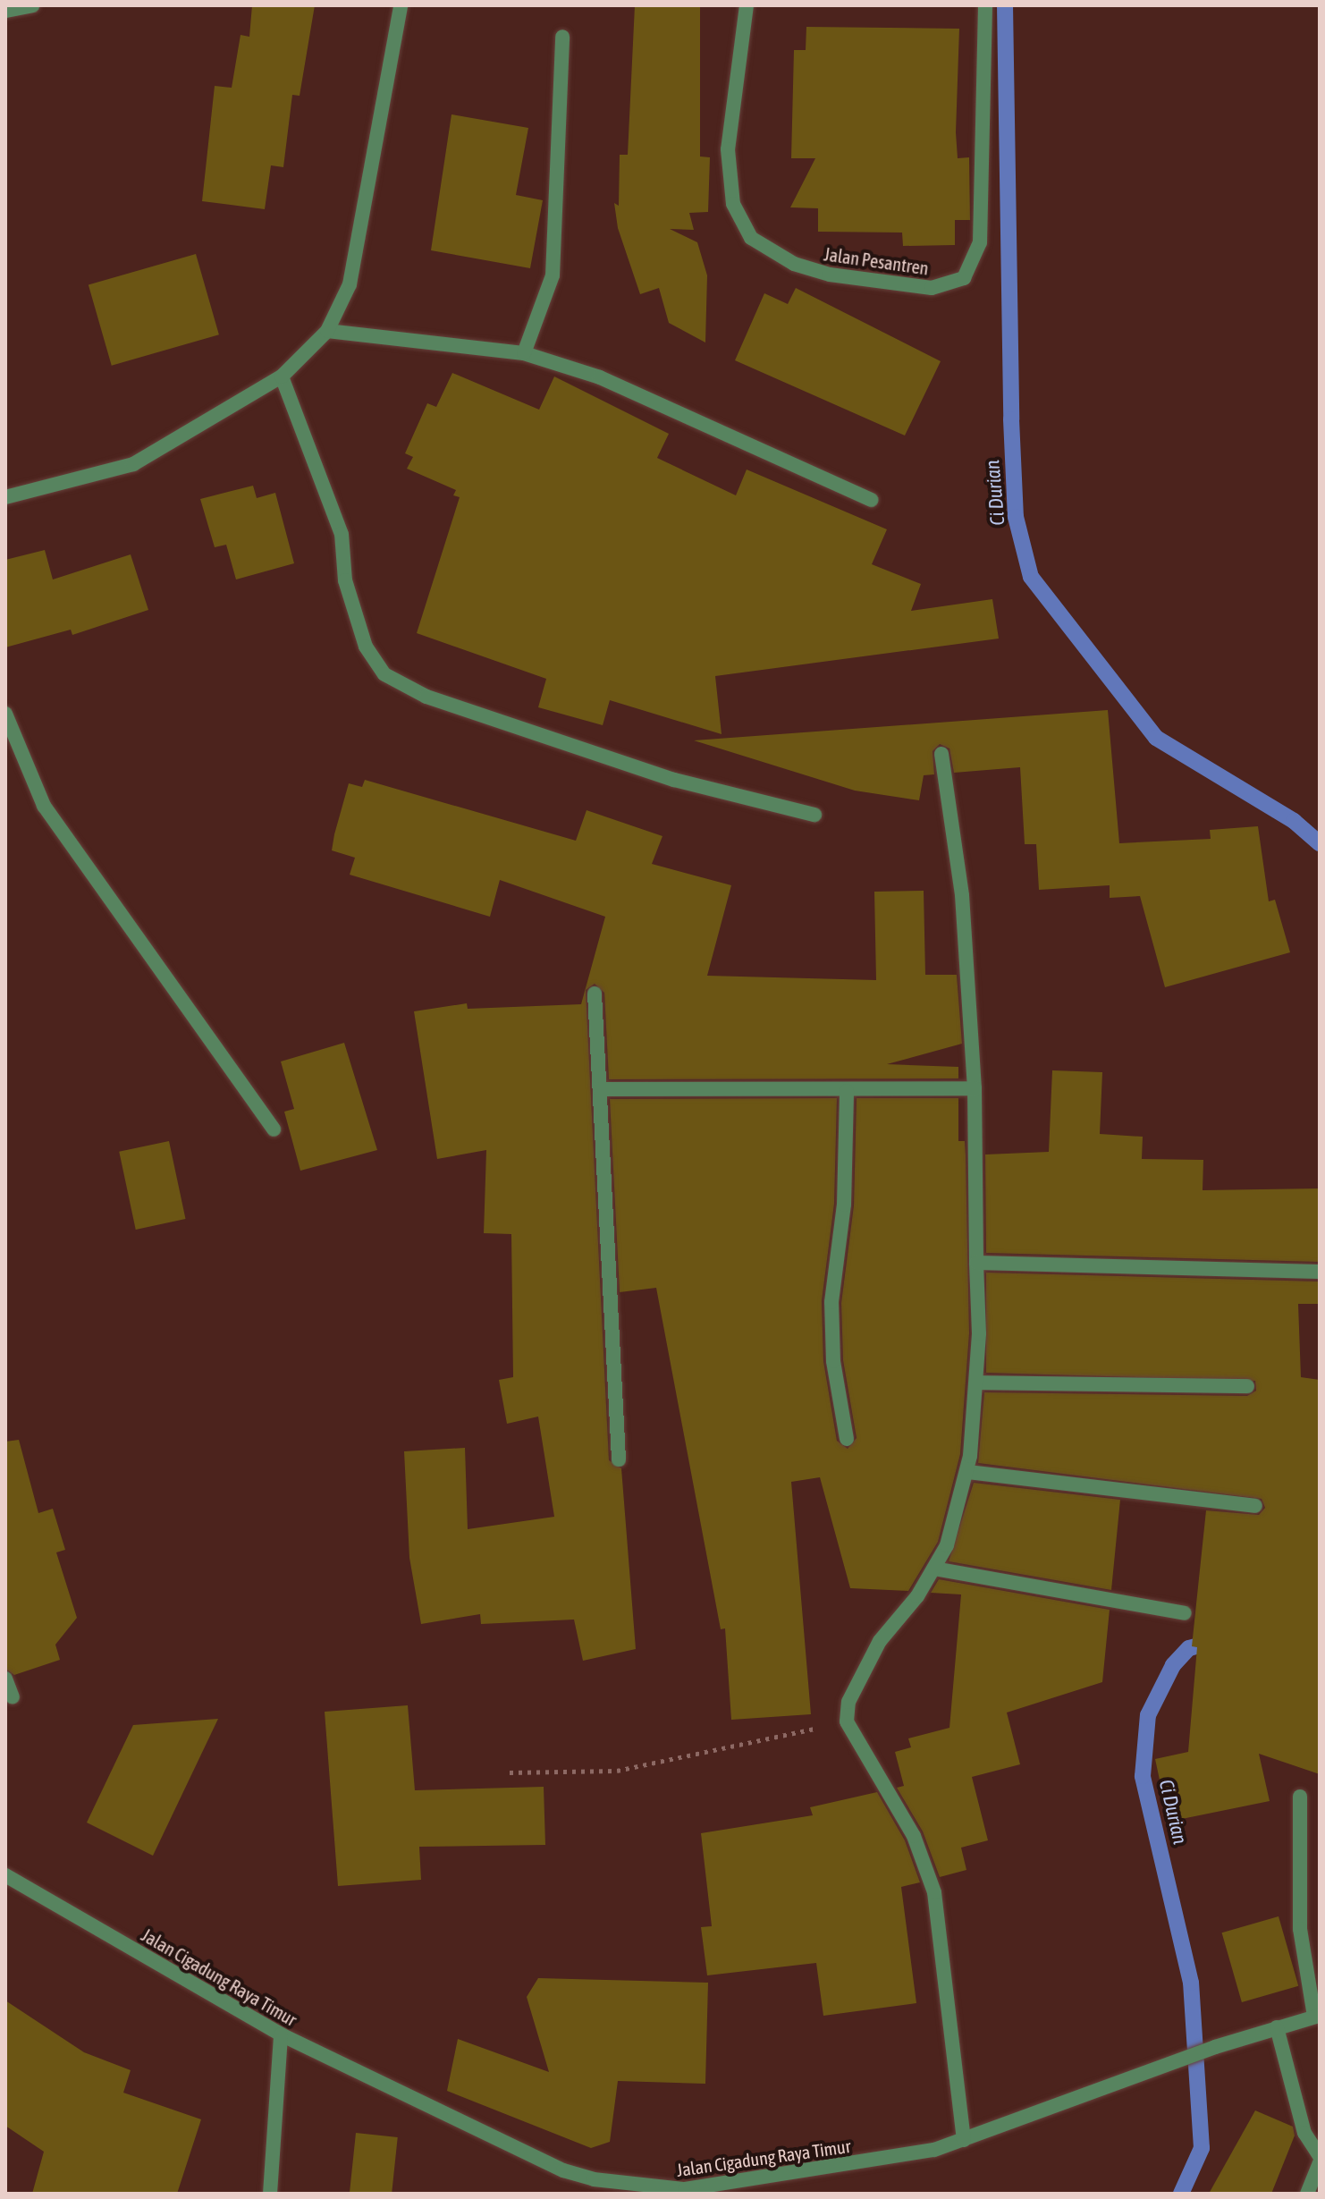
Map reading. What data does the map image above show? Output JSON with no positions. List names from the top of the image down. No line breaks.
{"streets":{"street":["Jalan Pesantren","Jalan Cigadung Raya Timur"]},"water":["Ci Durian"]}
